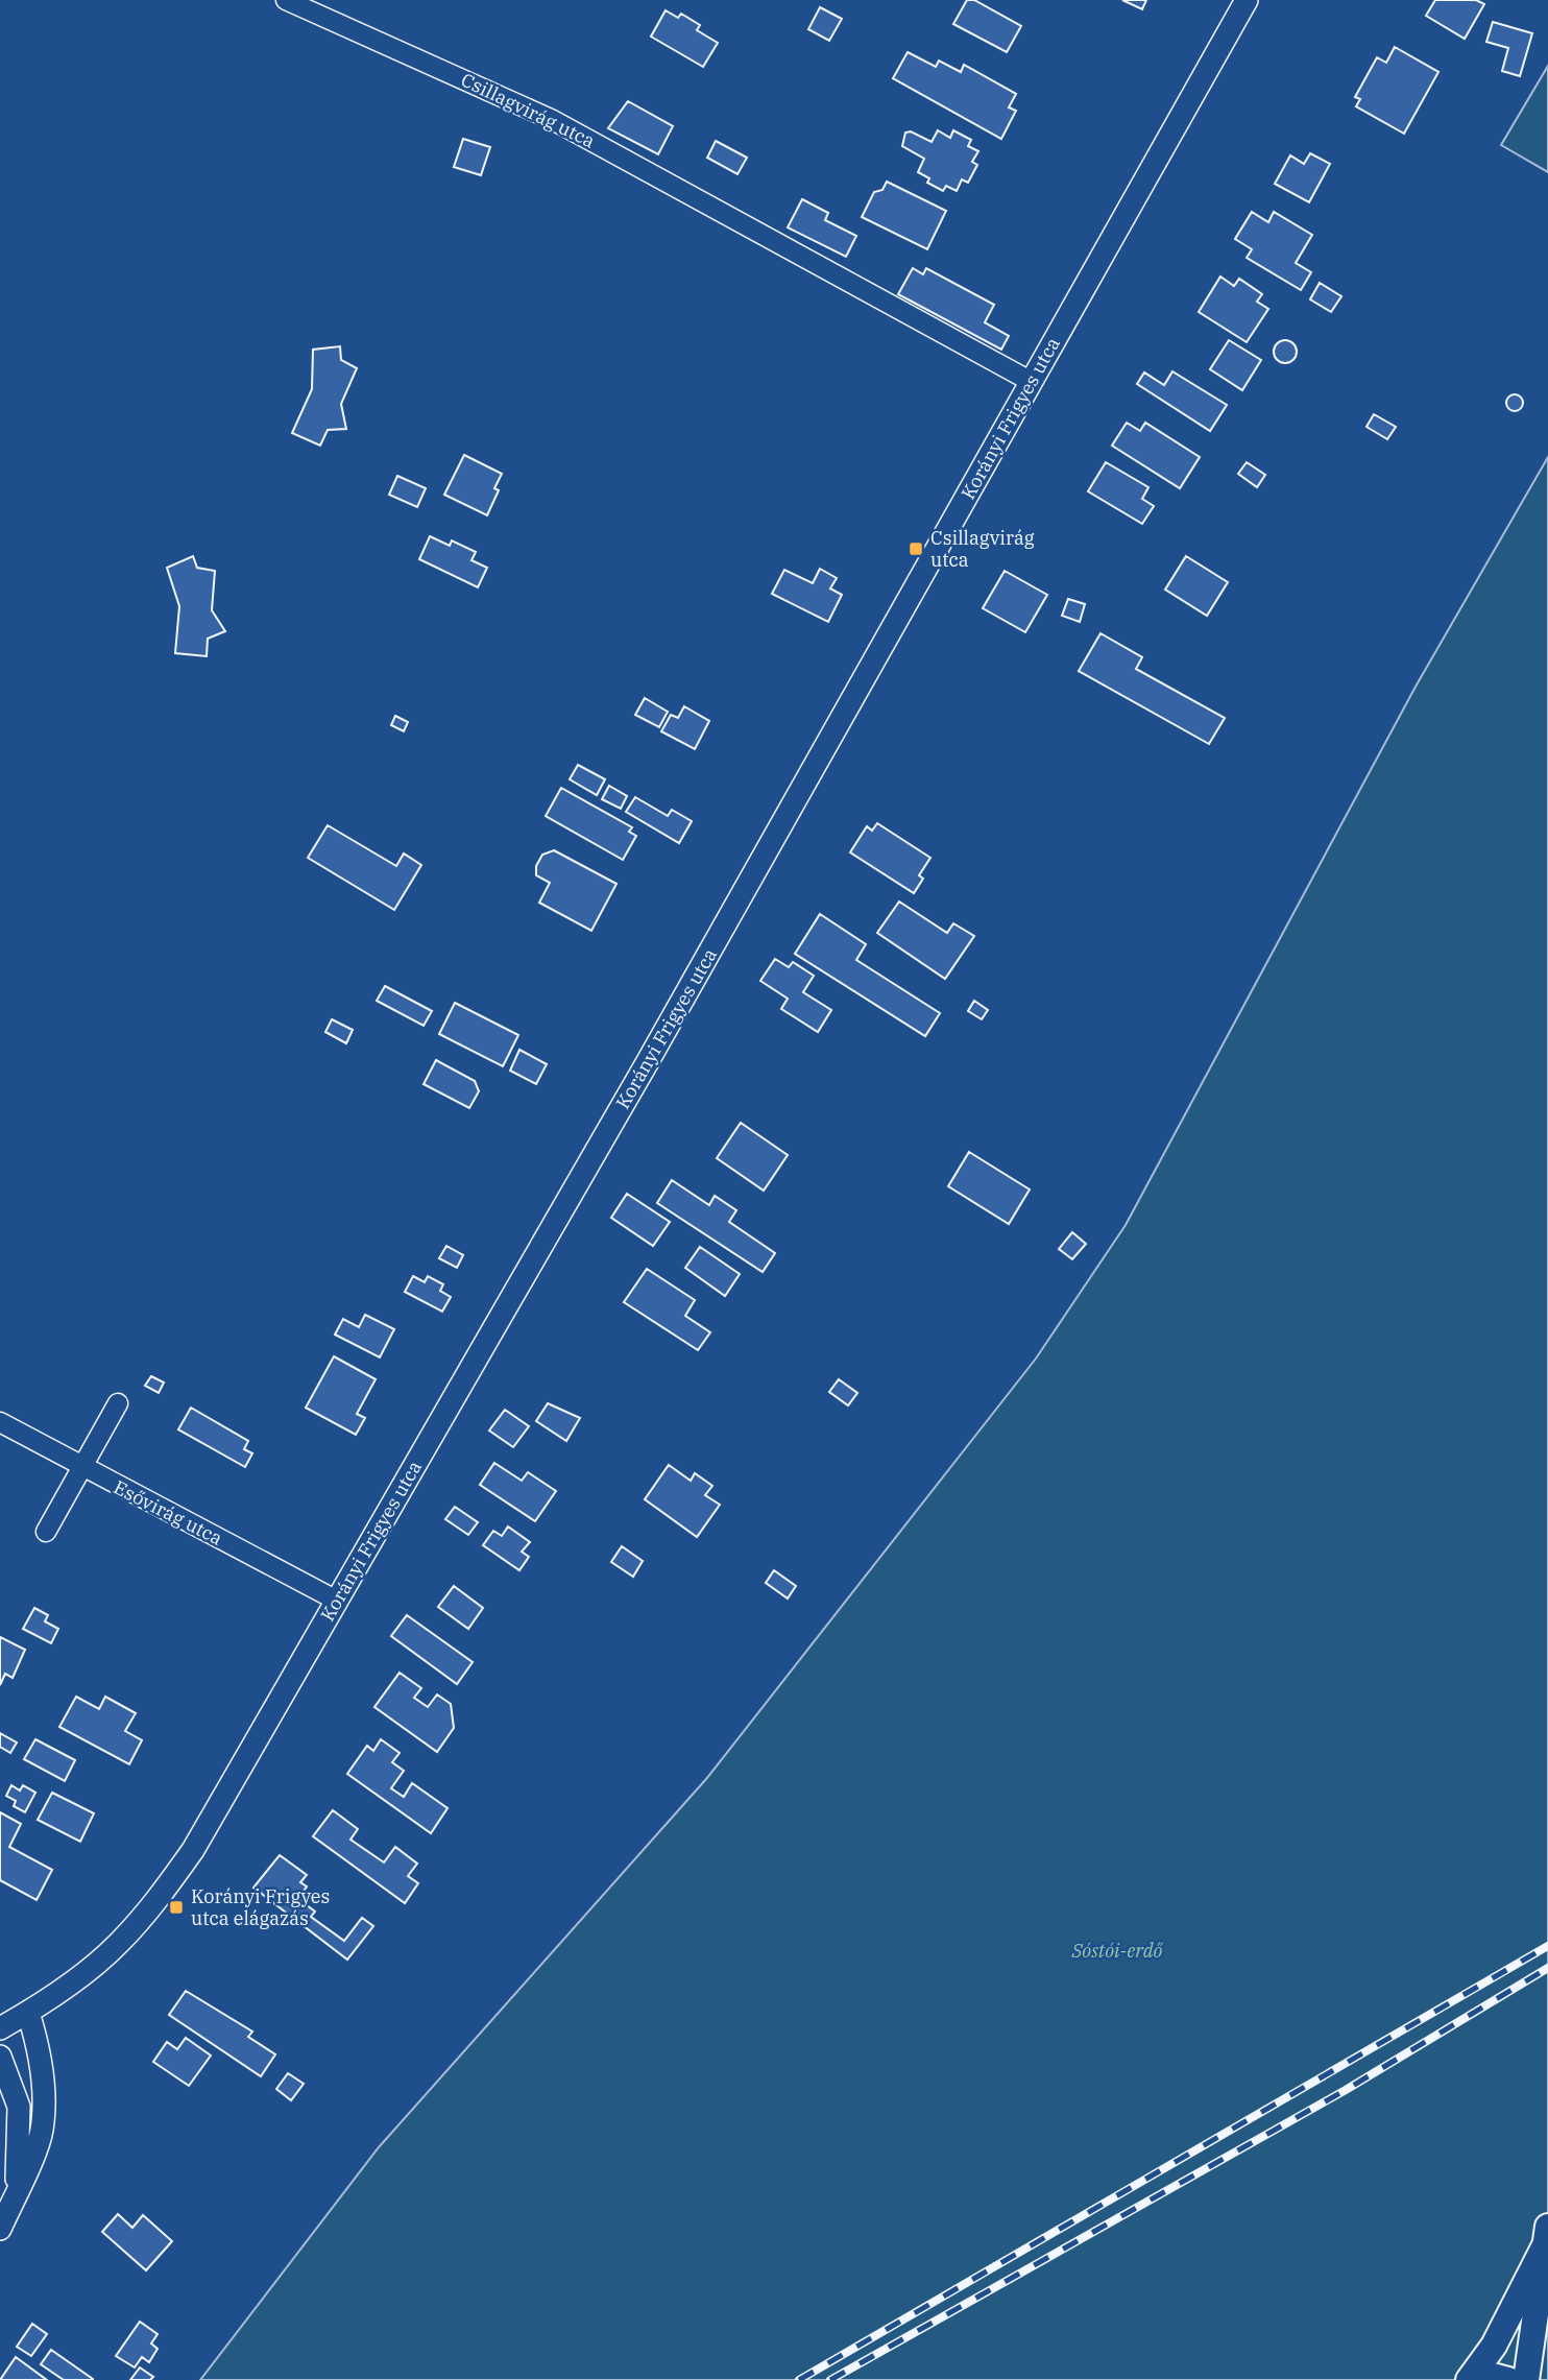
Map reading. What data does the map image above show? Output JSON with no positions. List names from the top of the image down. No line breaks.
{"streets":{"street":["Csillagvirág utca","Korányi Frigyes utca","Esővirág utca"]},"crossings":[["Csillagvirág utca","Korányi Frigyes utca"],["Korányi Frigyes utca","Esővirág utca"]],"parks":["Sóstói-erdő"],"places":{"transit":["Csillagvirág utca","Korányi Frigyes utca elágazás"]}}
